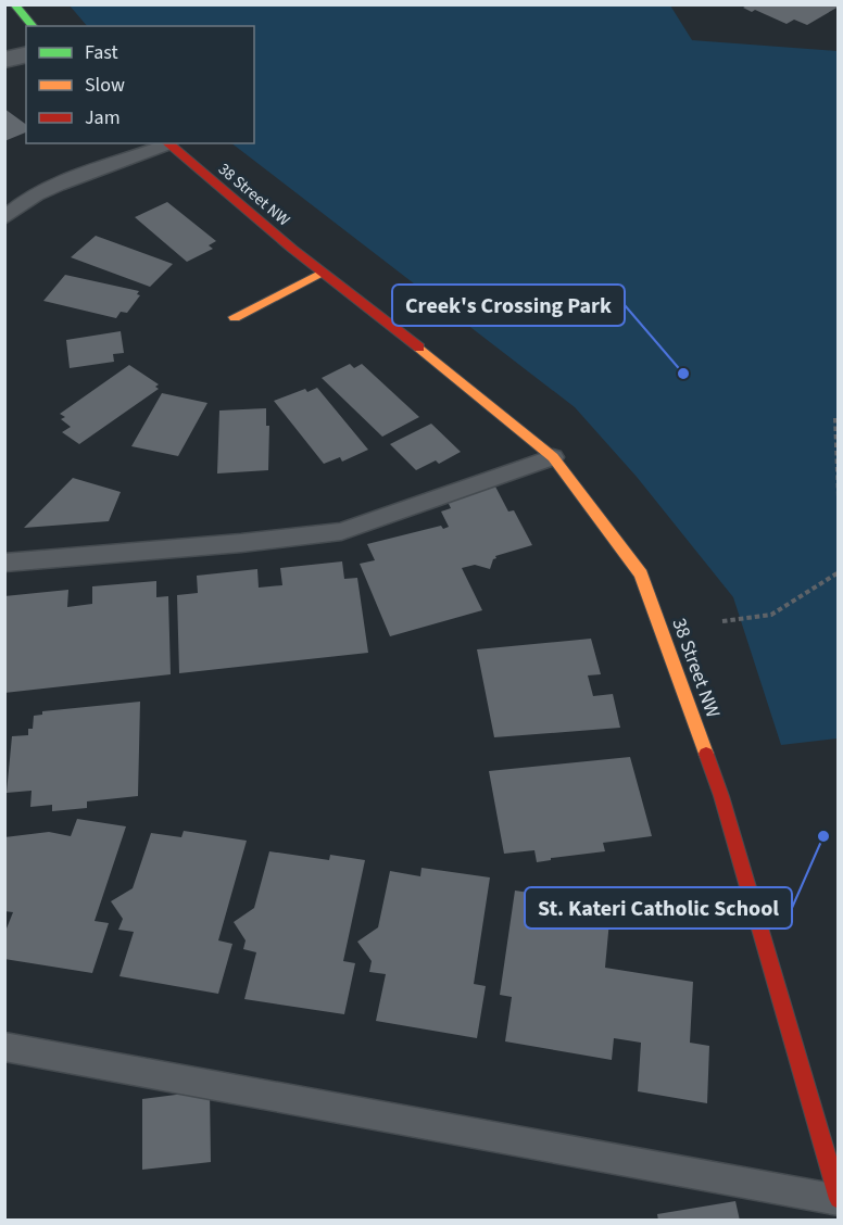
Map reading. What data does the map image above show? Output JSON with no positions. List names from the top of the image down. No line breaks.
{"streets":{"street":["38 Street NW"]},"places":["Creek's Crossing Park","St. Kateri Catholic School"],"legend":["Fast","Slow","Jam"]}
